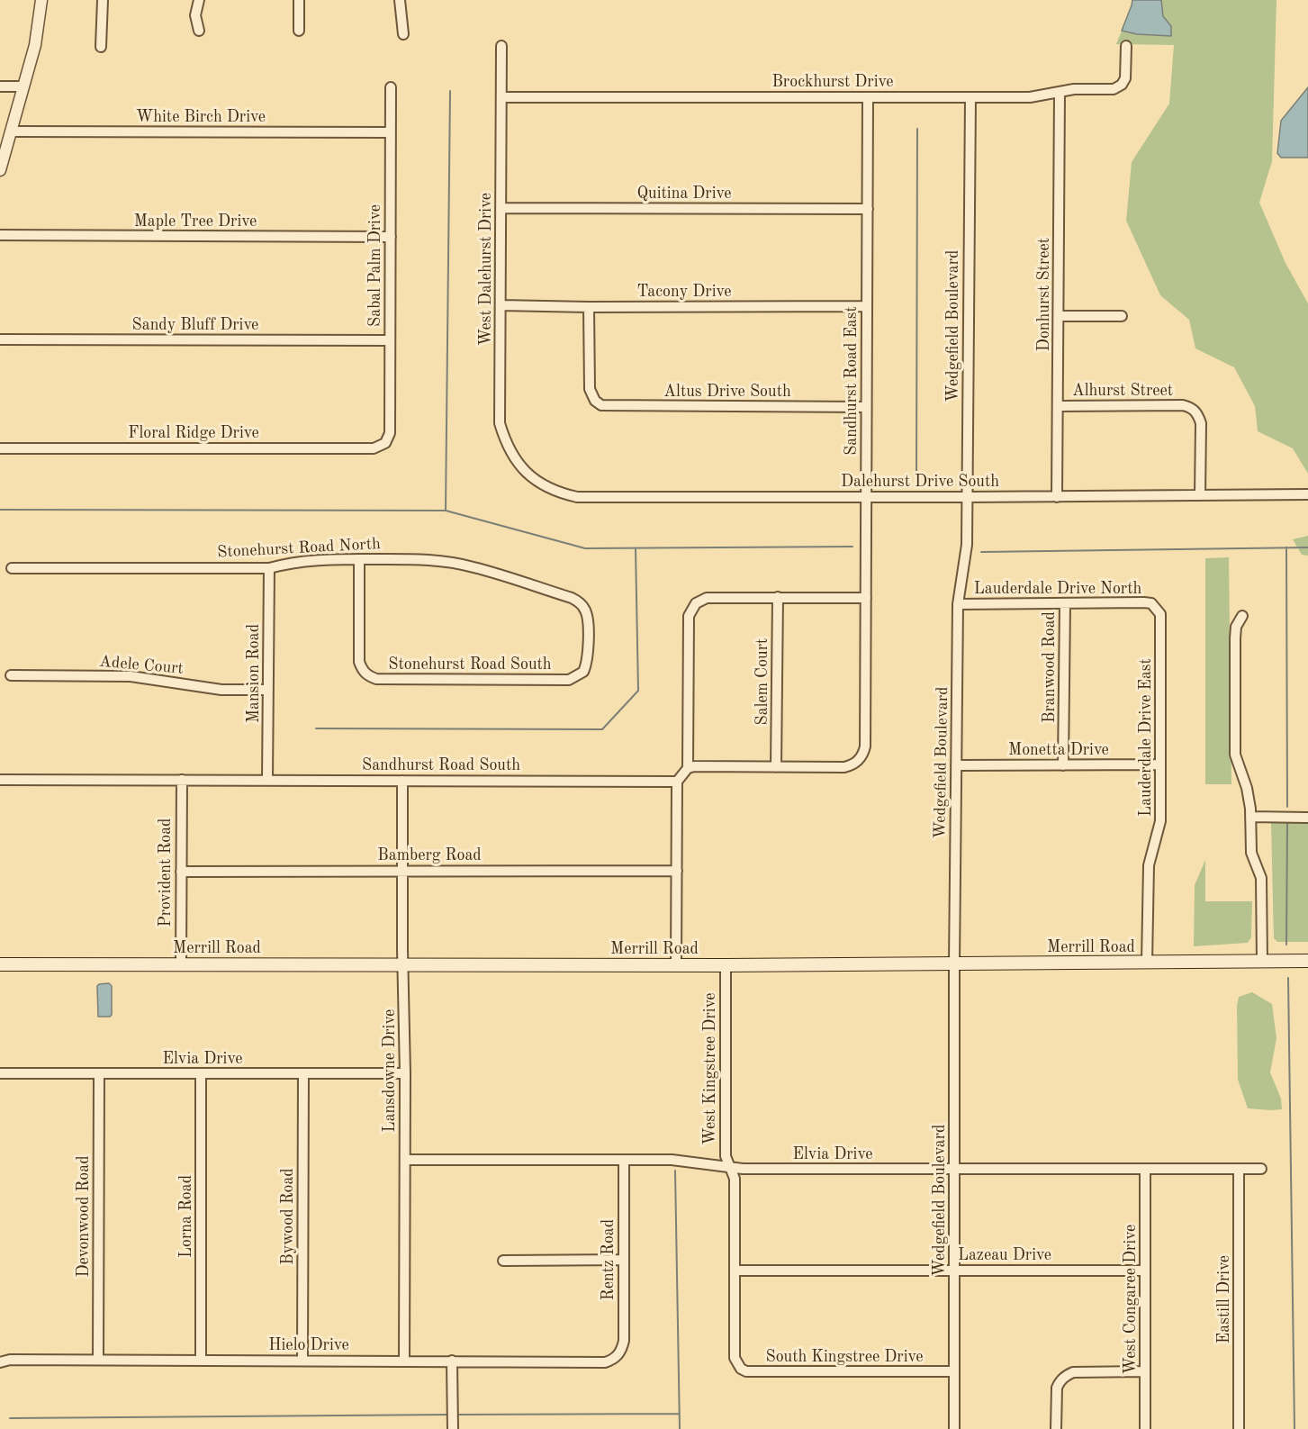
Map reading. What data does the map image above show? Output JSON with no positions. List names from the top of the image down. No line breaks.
{"streets":{"main road":["Merrill Road"],"street":["Brockhurst Drive","White Birch Drive","Quitina Drive","Maple Tree Drive","Sabal Palm Drive","West Dalehurst Drive","Tacony Drive","Donhurst Street","Sandy Bluff Drive","Wedgefield Boulevard","Sandhurst Road East","Alhurst Street","Altus Drive South","Floral Ridge Drive","Dalehurst Drive South","Stonehurst Road North","Lauderdale Drive North","Stonehurst Road South","Adele Court","Branwood Road","Mansion Road","Salem Court","Lauderdale Drive East","Monetta Drive","Sandhurst Road South","Bamberg Road","Provident Road","Elvia Drive","West Kingstree Drive","Lansdowne Drive","Devonwood Road","Lorna Road","Bywood Road","Lazeau Drive","Rentz Road","West Congaree Drive","Eastill Drive","Hielo Drive","South Kingstree Drive"]},"crossings":[["Brockhurst Drive","West Dalehurst Drive"],["Brockhurst Drive","Donhurst Street"],["Brockhurst Drive","Wedgefield Boulevard"],["Brockhurst Drive","Sandhurst Road East"],["White Birch Drive","Sabal Palm Drive"],["Quitina Drive","West Dalehurst Drive"],["Quitina Drive","Sandhurst Road East"],["Maple Tree Drive","Sabal Palm Drive"],["Sabal Palm Drive","Sandy Bluff Drive"],["Sabal Palm Drive","Floral Ridge Drive"],["West Dalehurst Drive","Tacony Drive"],["West Dalehurst Drive","Dalehurst Drive South"],["Tacony Drive","Sandhurst Road East"],["Tacony Drive","Altus Drive South"],["Donhurst Street","Alhurst Street"],["Donhurst Street","Dalehurst Drive South"],["Wedgefield Boulevard","Dalehurst Drive South"],["Wedgefield Boulevard","Lauderdale Drive North"],["Wedgefield Boulevard","Monetta Drive"],["Wedgefield Boulevard","Merrill Road"],["Wedgefield Boulevard","Elvia Drive"],["Wedgefield Boulevard","Lazeau Drive"],["Wedgefield Boulevard","South Kingstree Drive"],["Sandhurst Road East","Altus Drive South"],["Sandhurst Road East","Dalehurst Drive South"],["Sandhurst Road East","Salem Court"],["Alhurst Street","Dalehurst Drive South"],["Stonehurst Road North","Stonehurst Road South"],["Stonehurst Road North","Mansion Road"],["Lauderdale Drive North","Branwood Road"],["Lauderdale Drive North","Lauderdale Drive East"],["Adele Court","Mansion Road"],["Branwood Road","Monetta Drive"],["Mansion Road","Sandhurst Road South"],["Lauderdale Drive East","Monetta Drive"],["Lauderdale Drive East","Merrill Road"],["Sandhurst Road South","Provident Road"],["Sandhurst Road South","Lansdowne Drive"],["Bamberg Road","Provident Road"],["Bamberg Road","Lansdowne Drive"],["Provident Road","Merrill Road"],["Merrill Road","West Kingstree Drive"],["Merrill Road","Lansdowne Drive"],["Elvia Drive","West Kingstree Drive"],["Elvia Drive","Lansdowne Drive"],["Elvia Drive","Devonwood Road"],["Elvia Drive","Lorna Road"],["Elvia Drive","Bywood Road"],["Elvia Drive","Rentz Road"],["Elvia Drive","West Congaree Drive"],["Elvia Drive","Eastill Drive"],["West Kingstree Drive","Lazeau Drive"],["West Kingstree Drive","South Kingstree Drive"],["Lansdowne Drive","Hielo Drive"],["Devonwood Road","Hielo Drive"],["Lorna Road","Hielo Drive"],["Bywood Road","Hielo Drive"],["Lazeau Drive","West Congaree Drive"],["Rentz Road","Hielo Drive"]]}
